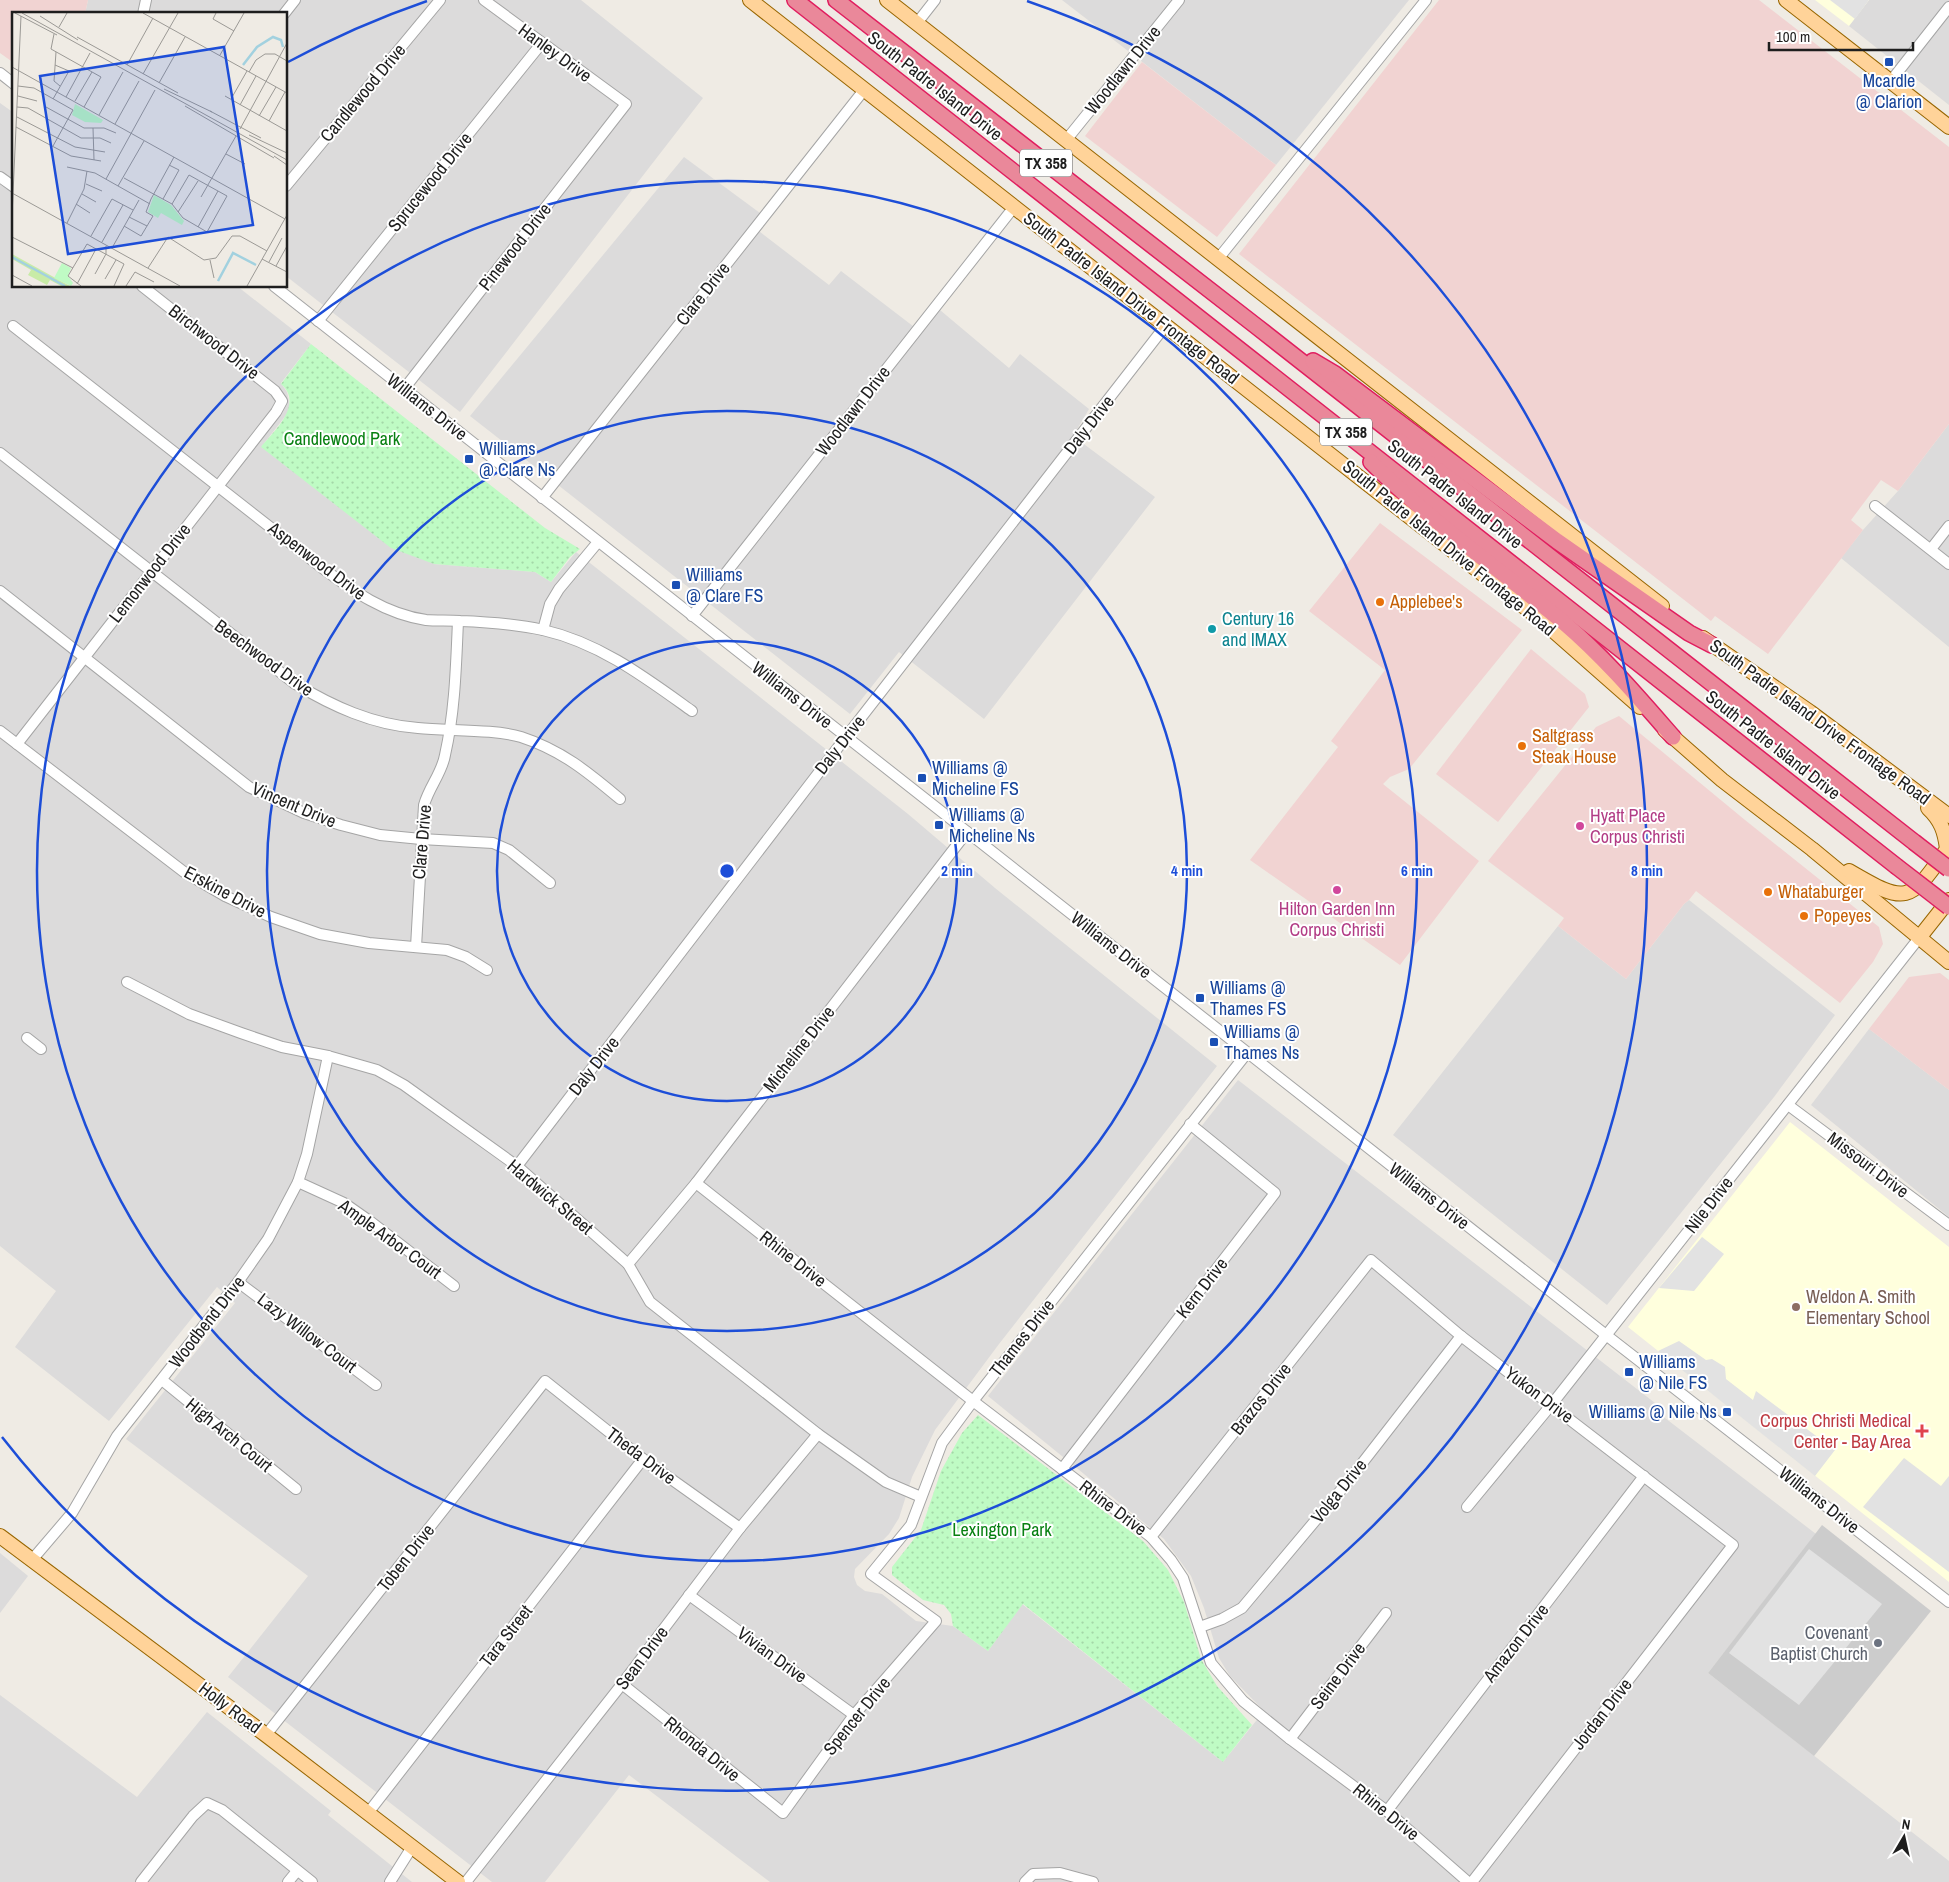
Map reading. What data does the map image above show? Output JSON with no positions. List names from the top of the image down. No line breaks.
{"streets":{"highway":["South Padre Island Drive","TX 358"],"main road":["South Padre Island Drive Frontage Road","Nile Drive","Holly Road"],"street":["Hanley Drive","Woodlawn Drive","Candlewood Drive","Sprucewood Drive","Pinewood Drive","Clare Drive","Birchwood Drive","Williams Drive","Daly Drive","Aspenwood Drive","Lemonwood Drive","Beechwood Drive","Vincent Drive","Erskine Drive","Micheline Drive","Missouri Drive","Hardwick Street","Ample Arbor Court","Rhine Drive","Kern Drive","Woodbend Drive","Lazy Willow Court","Thames Drive","Yukon Drive","Brazos Drive","High Arch Court","Theda Drive","Volga Drive","Toben Drive","Tara Street","Amazon Drive","Vivian Drive","Sean Drive","Seine Drive","Jordan Drive","Spencer Drive","Rhonda Drive"]},"crossings":[["Hanley Drive","Sprucewood Drive"],["Hanley Drive","Pinewood Drive"],["Woodlawn Drive","South Padre Island Drive Frontage Road"],["Woodlawn Drive","Williams Drive"],["Sprucewood Drive","Williams Drive"],["Pinewood Drive","Williams Drive"],["Clare Drive","South Padre Island Drive Frontage Road"],["Clare Drive","Williams Drive"],["Clare Drive","Aspenwood Drive"],["Clare Drive","Beechwood Drive"],["Clare Drive","Vincent Drive"],["Clare Drive","Erskine Drive"],["South Padre Island Drive Frontage Road","Daly Drive"],["South Padre Island Drive Frontage Road","Nile Drive"],["Birchwood Drive","Lemonwood Drive"],["Williams Drive","Daly Drive"],["Williams Drive","Micheline Drive"],["Williams Drive","Nile Drive"],["Williams Drive","Thames Drive"],["Daly Drive","Hardwick Street"],["Aspenwood Drive","Lemonwood Drive"],["Lemonwood Drive","Beechwood Drive"],["Lemonwood Drive","Vincent Drive"],["Lemonwood Drive","Erskine Drive"],["Micheline Drive","Hardwick Street"],["Micheline Drive","Rhine Drive"],["Missouri Drive","Nile Drive"],["Hardwick Street","Woodbend Drive"],["Hardwick Street","Thames Drive"],["Hardwick Street","Sean Drive"],["Nile Drive","Yukon Drive"],["Ample Arbor Court","Woodbend Drive"],["Rhine Drive","Kern Drive"],["Rhine Drive","Thames Drive"],["Rhine Drive","Brazos Drive"],["Rhine Drive","Volga Drive"],["Rhine Drive","Amazon Drive"],["Rhine Drive","Seine Drive"],["Rhine Drive","Jordan Drive"],["Kern Drive","Thames Drive"],["Woodbend Drive","Lazy Willow Court"],["Woodbend Drive","High Arch Court"],["Woodbend Drive","Holly Road"],["Thames Drive","Spencer Drive"],["Yukon Drive","Brazos Drive"],["Yukon Drive","Volga Drive"],["Yukon Drive","Amazon Drive"],["Yukon Drive","Jordan Drive"],["Theda Drive","Toben Drive"],["Theda Drive","Tara Street"],["Theda Drive","Sean Drive"],["Toben Drive","Holly Road"],["Tara Street","Holly Road"],["Vivian Drive","Sean Drive"],["Vivian Drive","Spencer Drive"],["Sean Drive","Rhonda Drive"],["Spencer Drive","Rhonda Drive"]],"parks":["Candlewood Park","Lexington Park"],"places":{"transit":["Mcardle @ Clarion","Williams @ Clare Ns","Williams @ Clare FS","Williams @ Micheline FS","Williams @ Micheline Ns","Williams @ Thames FS","Williams @ Thames Ns","Williams @ Nile FS","Williams @ Nile Ns"],"other":["Applebee's","Century 16 and IMAX","Saltgrass Steak House","Hyatt Place Corpus Christi","Hilton Garden Inn Corpus Christi","Whataburger","Popeyes","Weldon A. Smith Elementary School","Covenant Baptist Church"],"health":["Corpus Christi Medical Center - Bay Area"]},"scale_bar":"100 m","north":"top","rings":["2 min","4 min","6 min","8 min"]}
